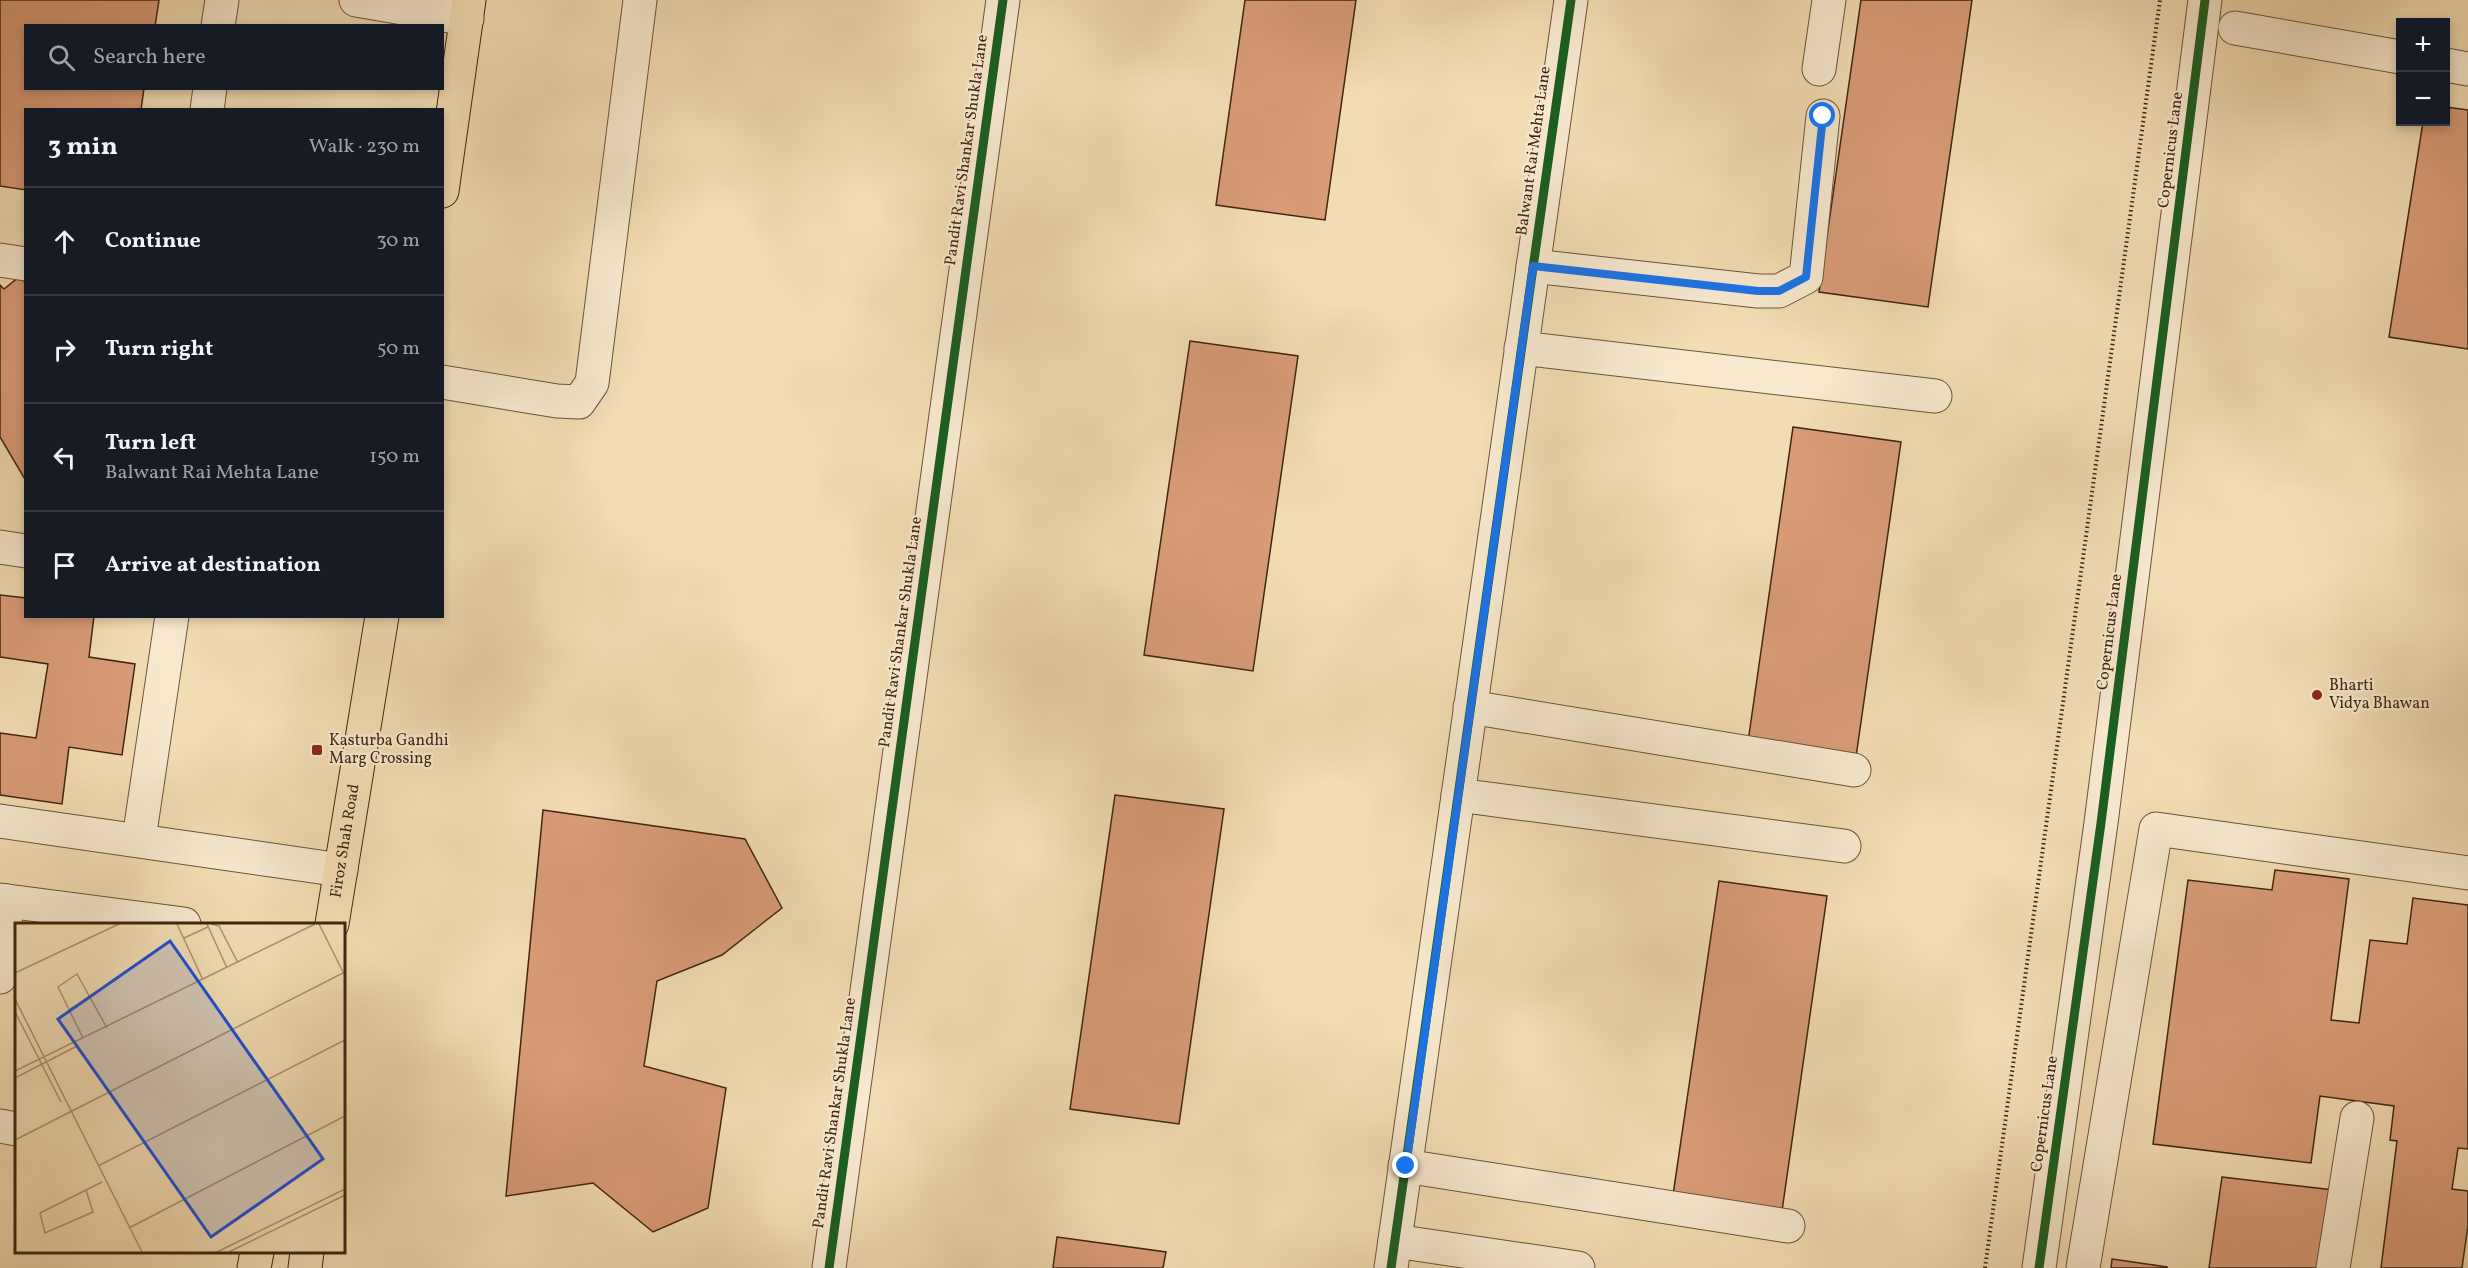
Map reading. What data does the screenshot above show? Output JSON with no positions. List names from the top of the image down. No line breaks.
{"streets":{"main road":["Firoz Shah Road"],"street":["Pandit Ravi Shankar Shukla Lane","Copernicus Lane","Balwant Rai Mehta Lane"]},"places":{"other":["Bharti Vidya Bhawan"],"transit":["Kasturba Gandhi Marg Crossing"]},"page":{"map_buttons":["+","−"],"search":"Search here","heading":["3 min","Walk · 230 m"],"list":[["Continue","30 m"],["Turn right","50 m"],["Turn left","Balwant Rai Mehta Lane","150 m"],"Arrive at destination"]}}
